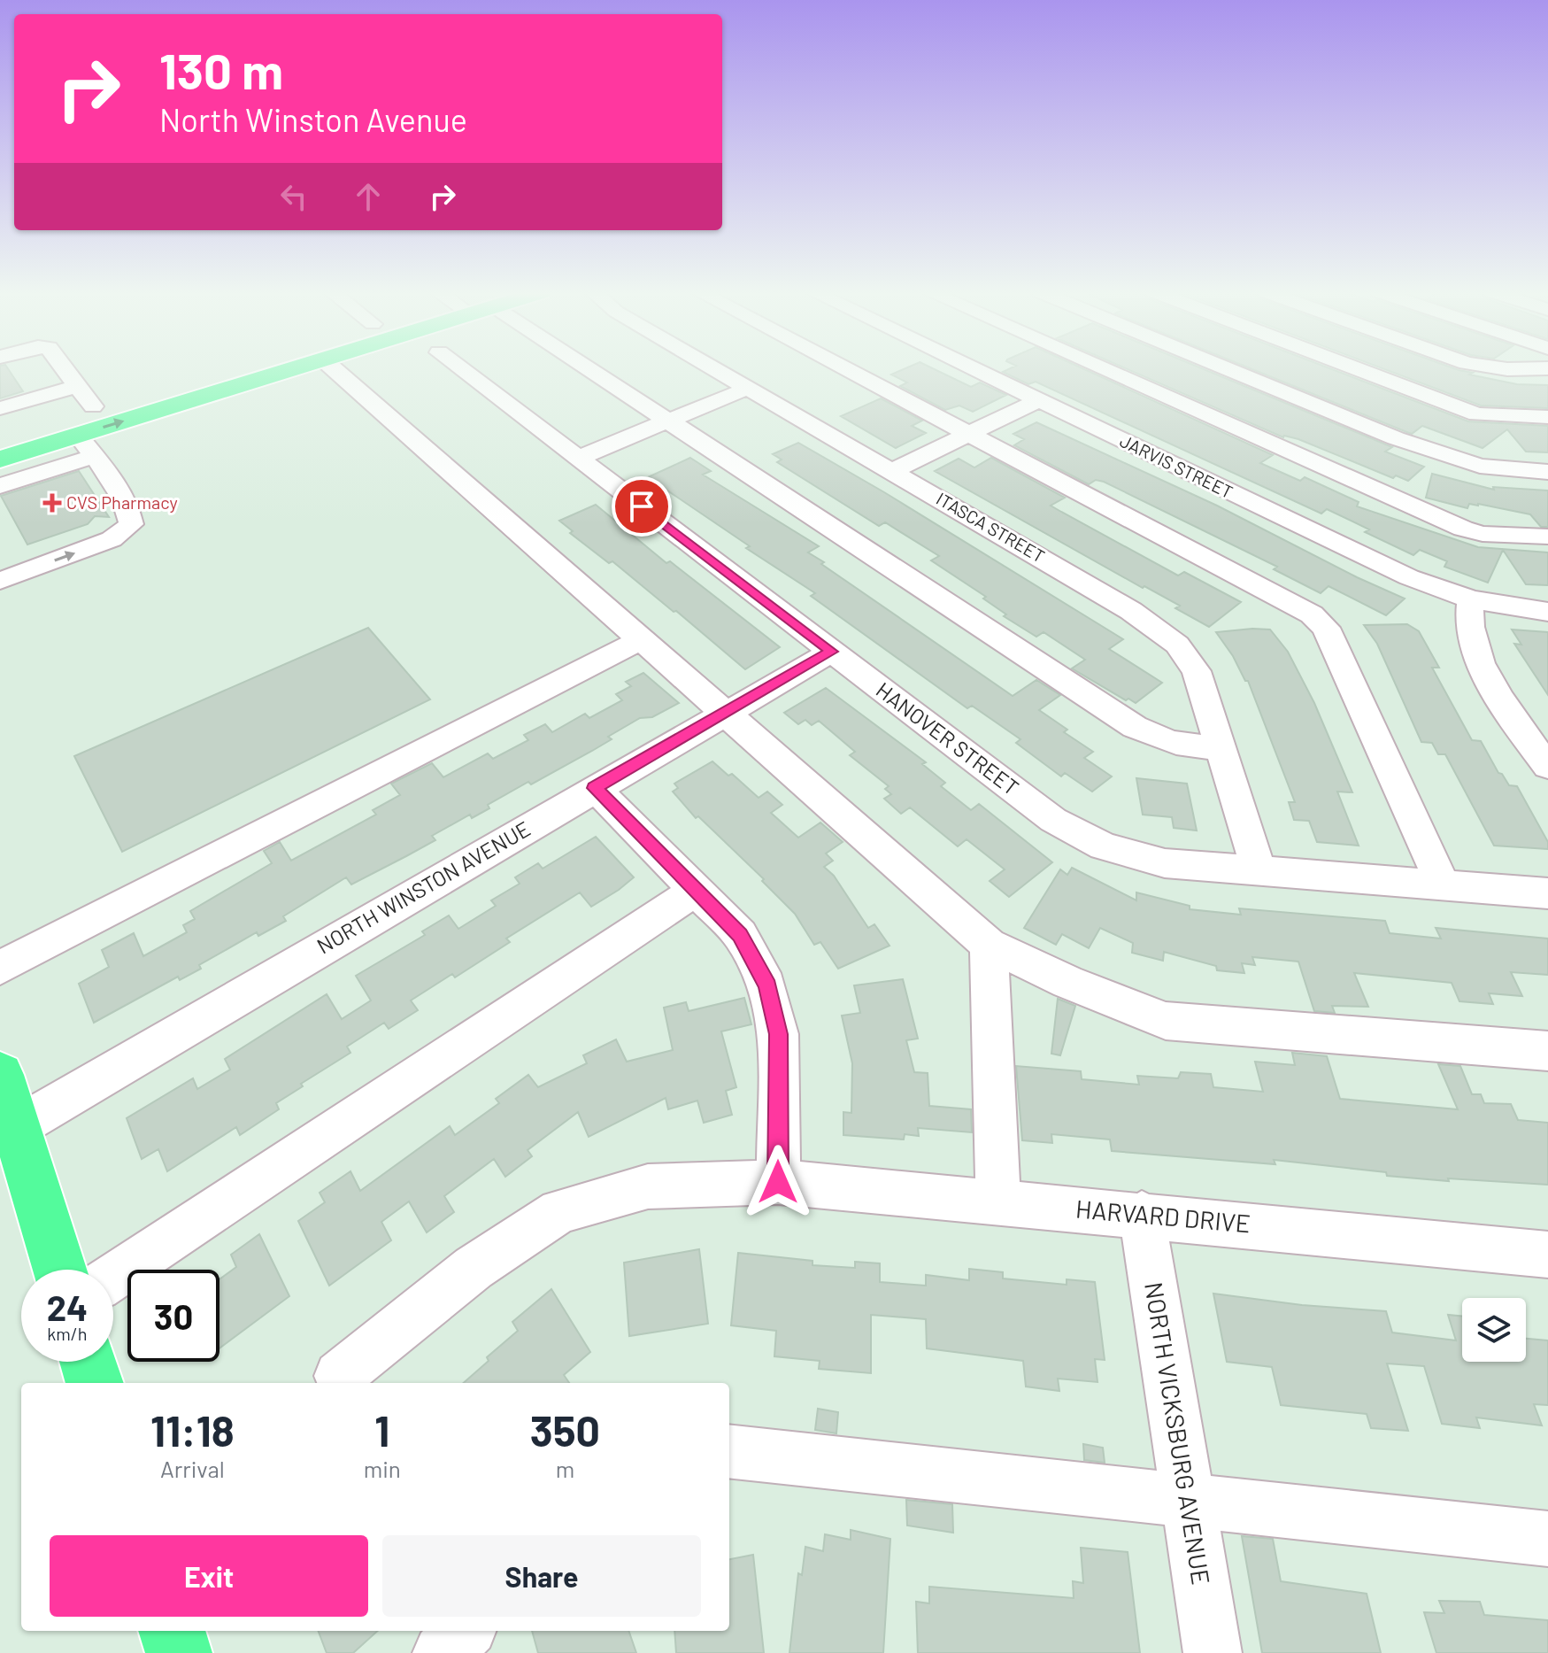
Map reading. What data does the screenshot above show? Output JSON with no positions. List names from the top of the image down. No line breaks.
{"streets":{"street":["JARVIS STREET","ITASCA STREET","HANOVER STREET","NORTH WINSTON AVENUE","HARVARD DRIVE","NORTH VICKSBURG AVENUE"]},"crossings":[["ITASCA STREET","HANOVER STREET"],["HANOVER STREET","NORTH WINSTON AVENUE"],["HARVARD DRIVE","NORTH VICKSBURG AVENUE"]],"places":{"health":["CVS Pharmacy"]},"page":{"turn":["130 m","North Winston Avenue"],"speed":"24 km/h","limit":"30","eta":["11:18","Arrival","1","min","350","m"],"buttons":["Exit","Share"]}}
